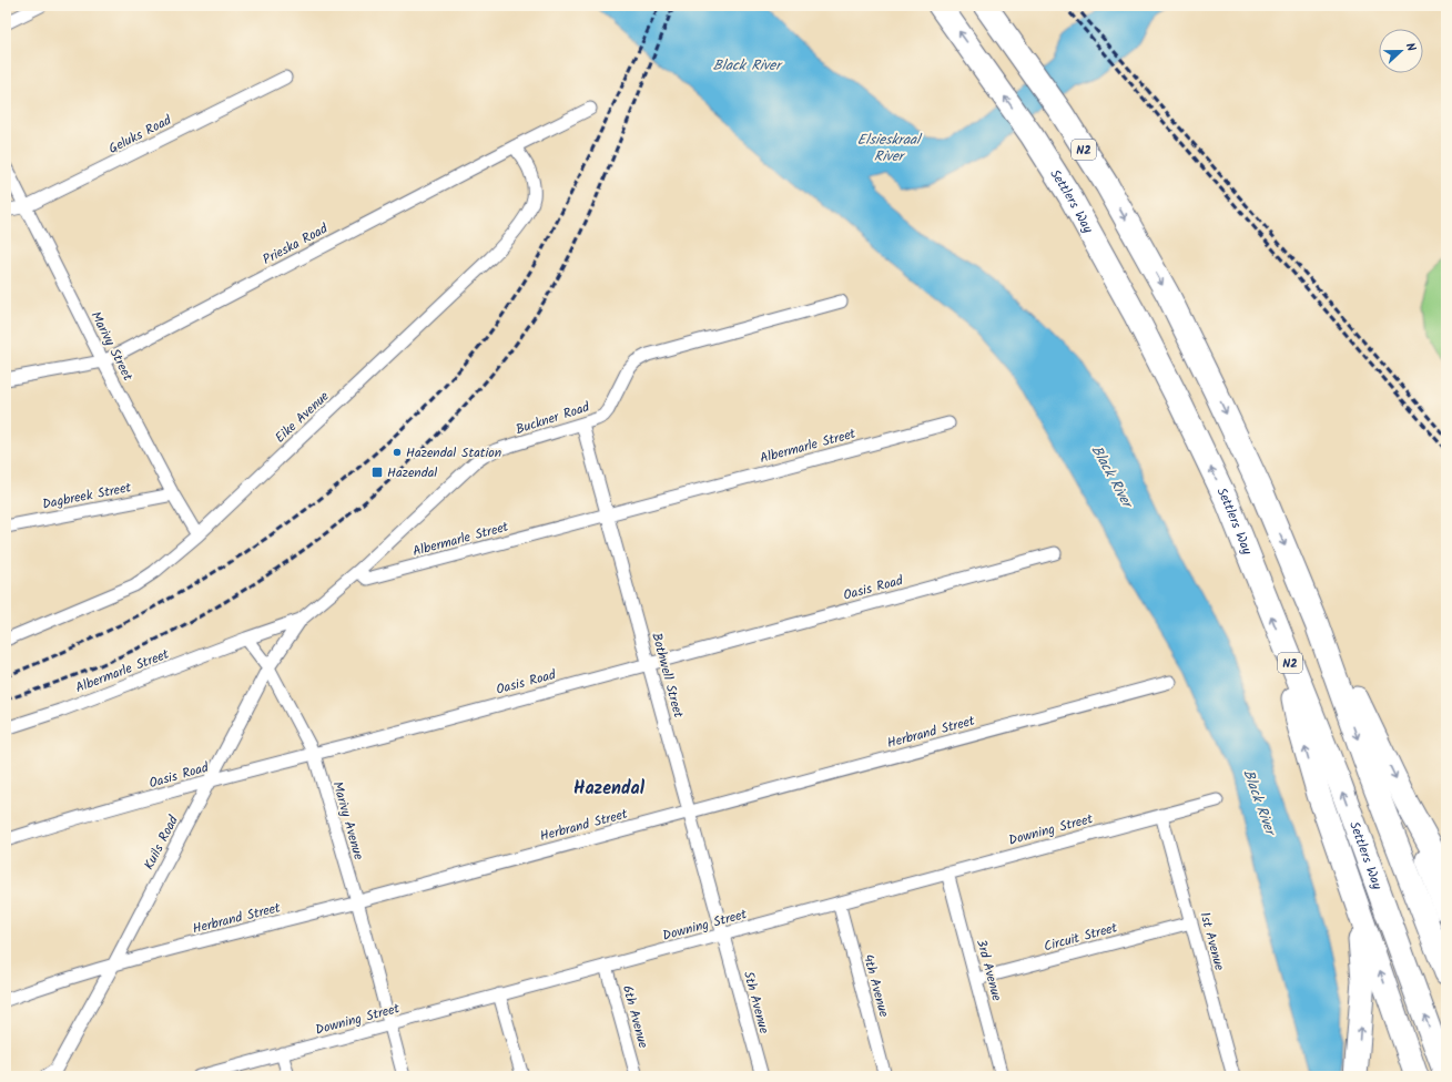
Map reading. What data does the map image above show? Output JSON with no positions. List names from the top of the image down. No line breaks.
{"streets":{"highway":["N2","Settlers Way"],"street":["Geluks Road","Prieska Road","Marivy Street","Eike Avenue","Buckner Road","Albermarle Street","Dagbreek Street","Oasis Road","Bothwell Street","Herbrand Street","Marivy Avenue","Downing Street","Kuils Road","Circuit Street","1st Avenue","3rd Avenue","4th Avenue","5th Avenue","6th Avenue"]},"crossings":[["Geluks Road","Marivy Street"],["Prieska Road","Marivy Street"],["Prieska Road","Eike Avenue"],["Marivy Street","Eike Avenue"],["Marivy Street","Dagbreek Street"],["Buckner Road","Albermarle Street"],["Buckner Road","Bothwell Street"],["Albermarle Street","Bothwell Street"],["Albermarle Street","Marivy Avenue"],["Albermarle Street","Kuils Road"],["Oasis Road","Bothwell Street"],["Oasis Road","Marivy Avenue"],["Oasis Road","Kuils Road"],["Bothwell Street","Herbrand Street"],["Bothwell Street","Downing Street"],["Bothwell Street","5th Avenue"],["Herbrand Street","Marivy Avenue"],["Herbrand Street","Kuils Road"],["Marivy Avenue","Downing Street"],["Marivy Avenue","Kuils Road"],["Downing Street","1st Avenue"],["Downing Street","3rd Avenue"],["Downing Street","4th Avenue"],["Downing Street","5th Avenue"],["Downing Street","6th Avenue"],["Circuit Street","1st Avenue"],["Circuit Street","3rd Avenue"]],"districts":["Hazendal"],"water":["Black River","Elsieskraal River"],"places":{"other":["Hazendal Station"],"transit":["Hazendal"]},"north":"right"}
